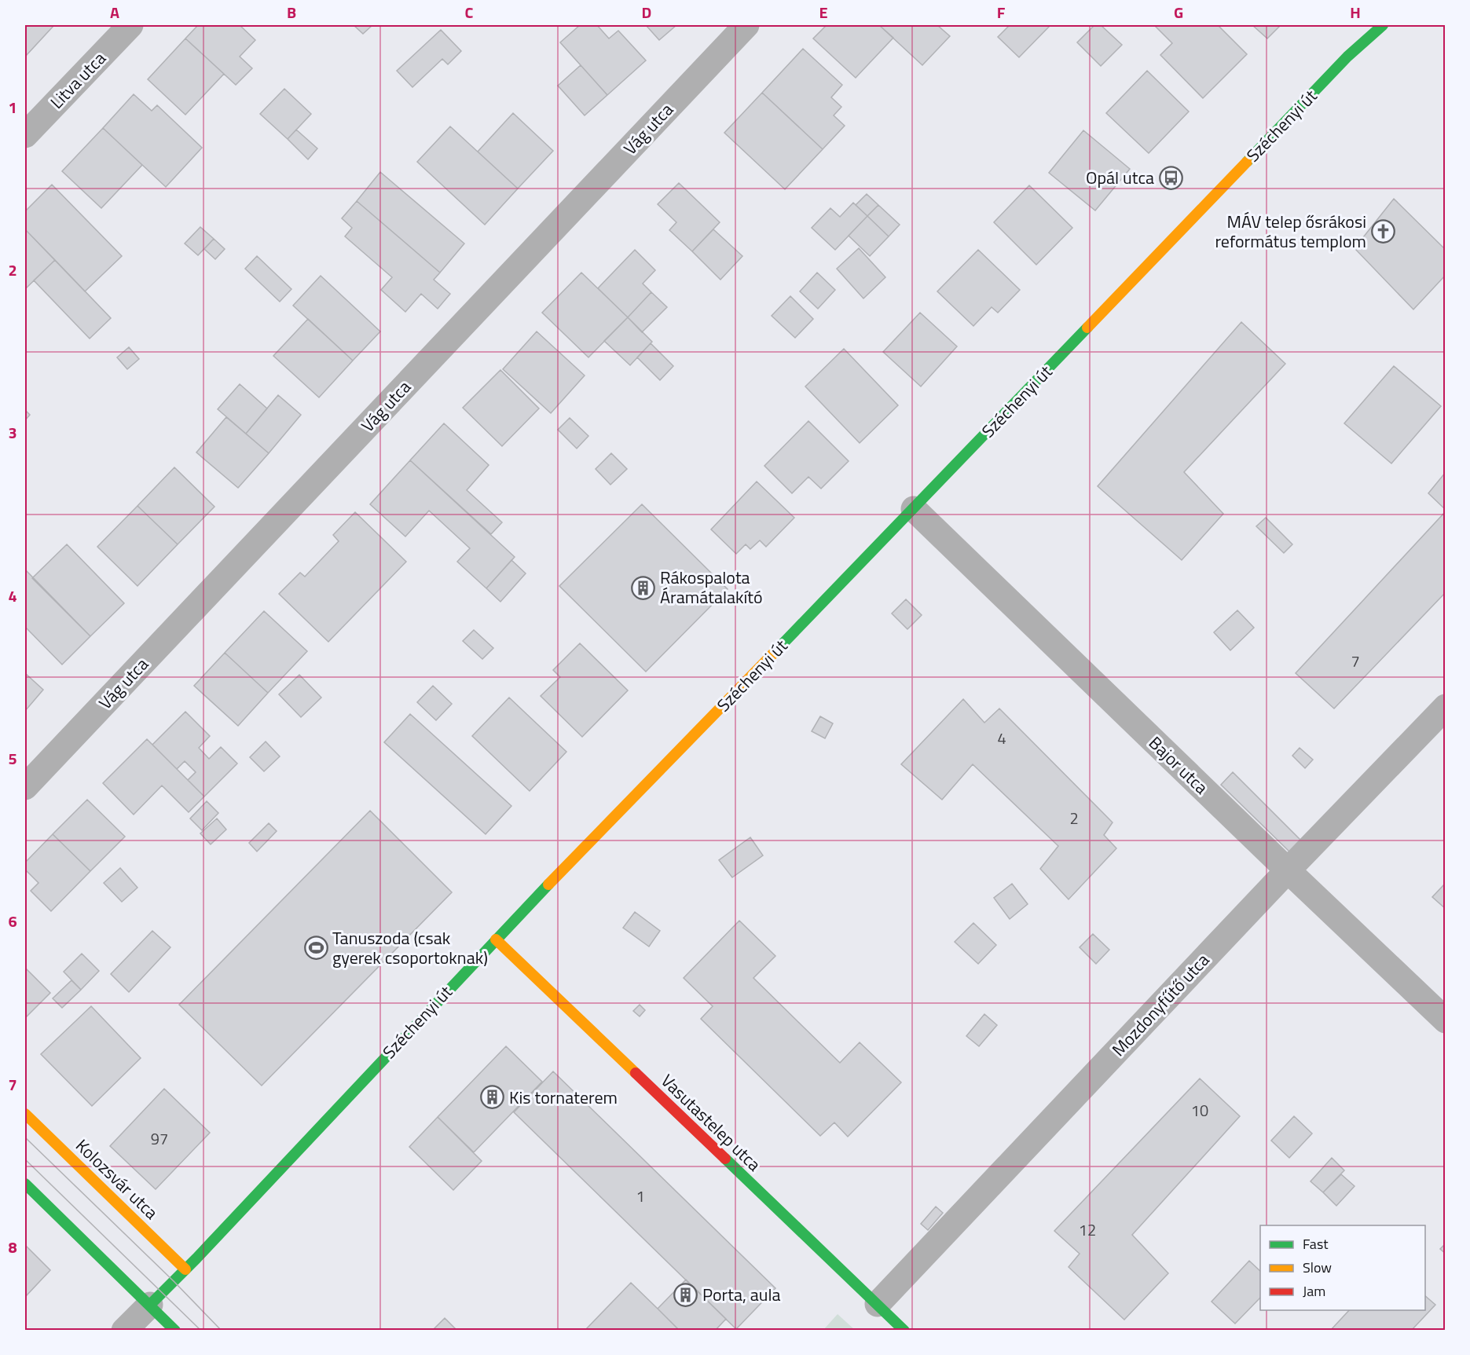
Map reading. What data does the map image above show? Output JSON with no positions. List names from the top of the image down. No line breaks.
{"streets":{"street":["Litva utca","Széchenyi út","Vág utca","Bajor utca","Mozdonyfűtő utca","Vasutastelep utca","Kolozsvár utca"]},"crossings":[["Széchenyi út","Bajor utca"],["Széchenyi út","Vasutastelep utca"],["Széchenyi út","Kolozsvár utca"],["Bajor utca","Mozdonyfűtő utca"],["Mozdonyfűtő utca","Vasutastelep utca"]],"places":{"bus stop":["Opál utca"],"church":["MÁV telep ősrákosi református templom"],"building":["Rákospalota Áramátalakító","Kis tornaterem","Porta, aula"],"sports":["Tanuszoda (csak gyerek csoportoknak)"]},"house_numbers":["7","4","2","10","97","1","12"],"legend":["Fast","Slow","Jam"],"grid":{"columns":["A","B","C","D","E","F","G","H"],"rows":["1","2","3","4","5","6","7","8"]}}
